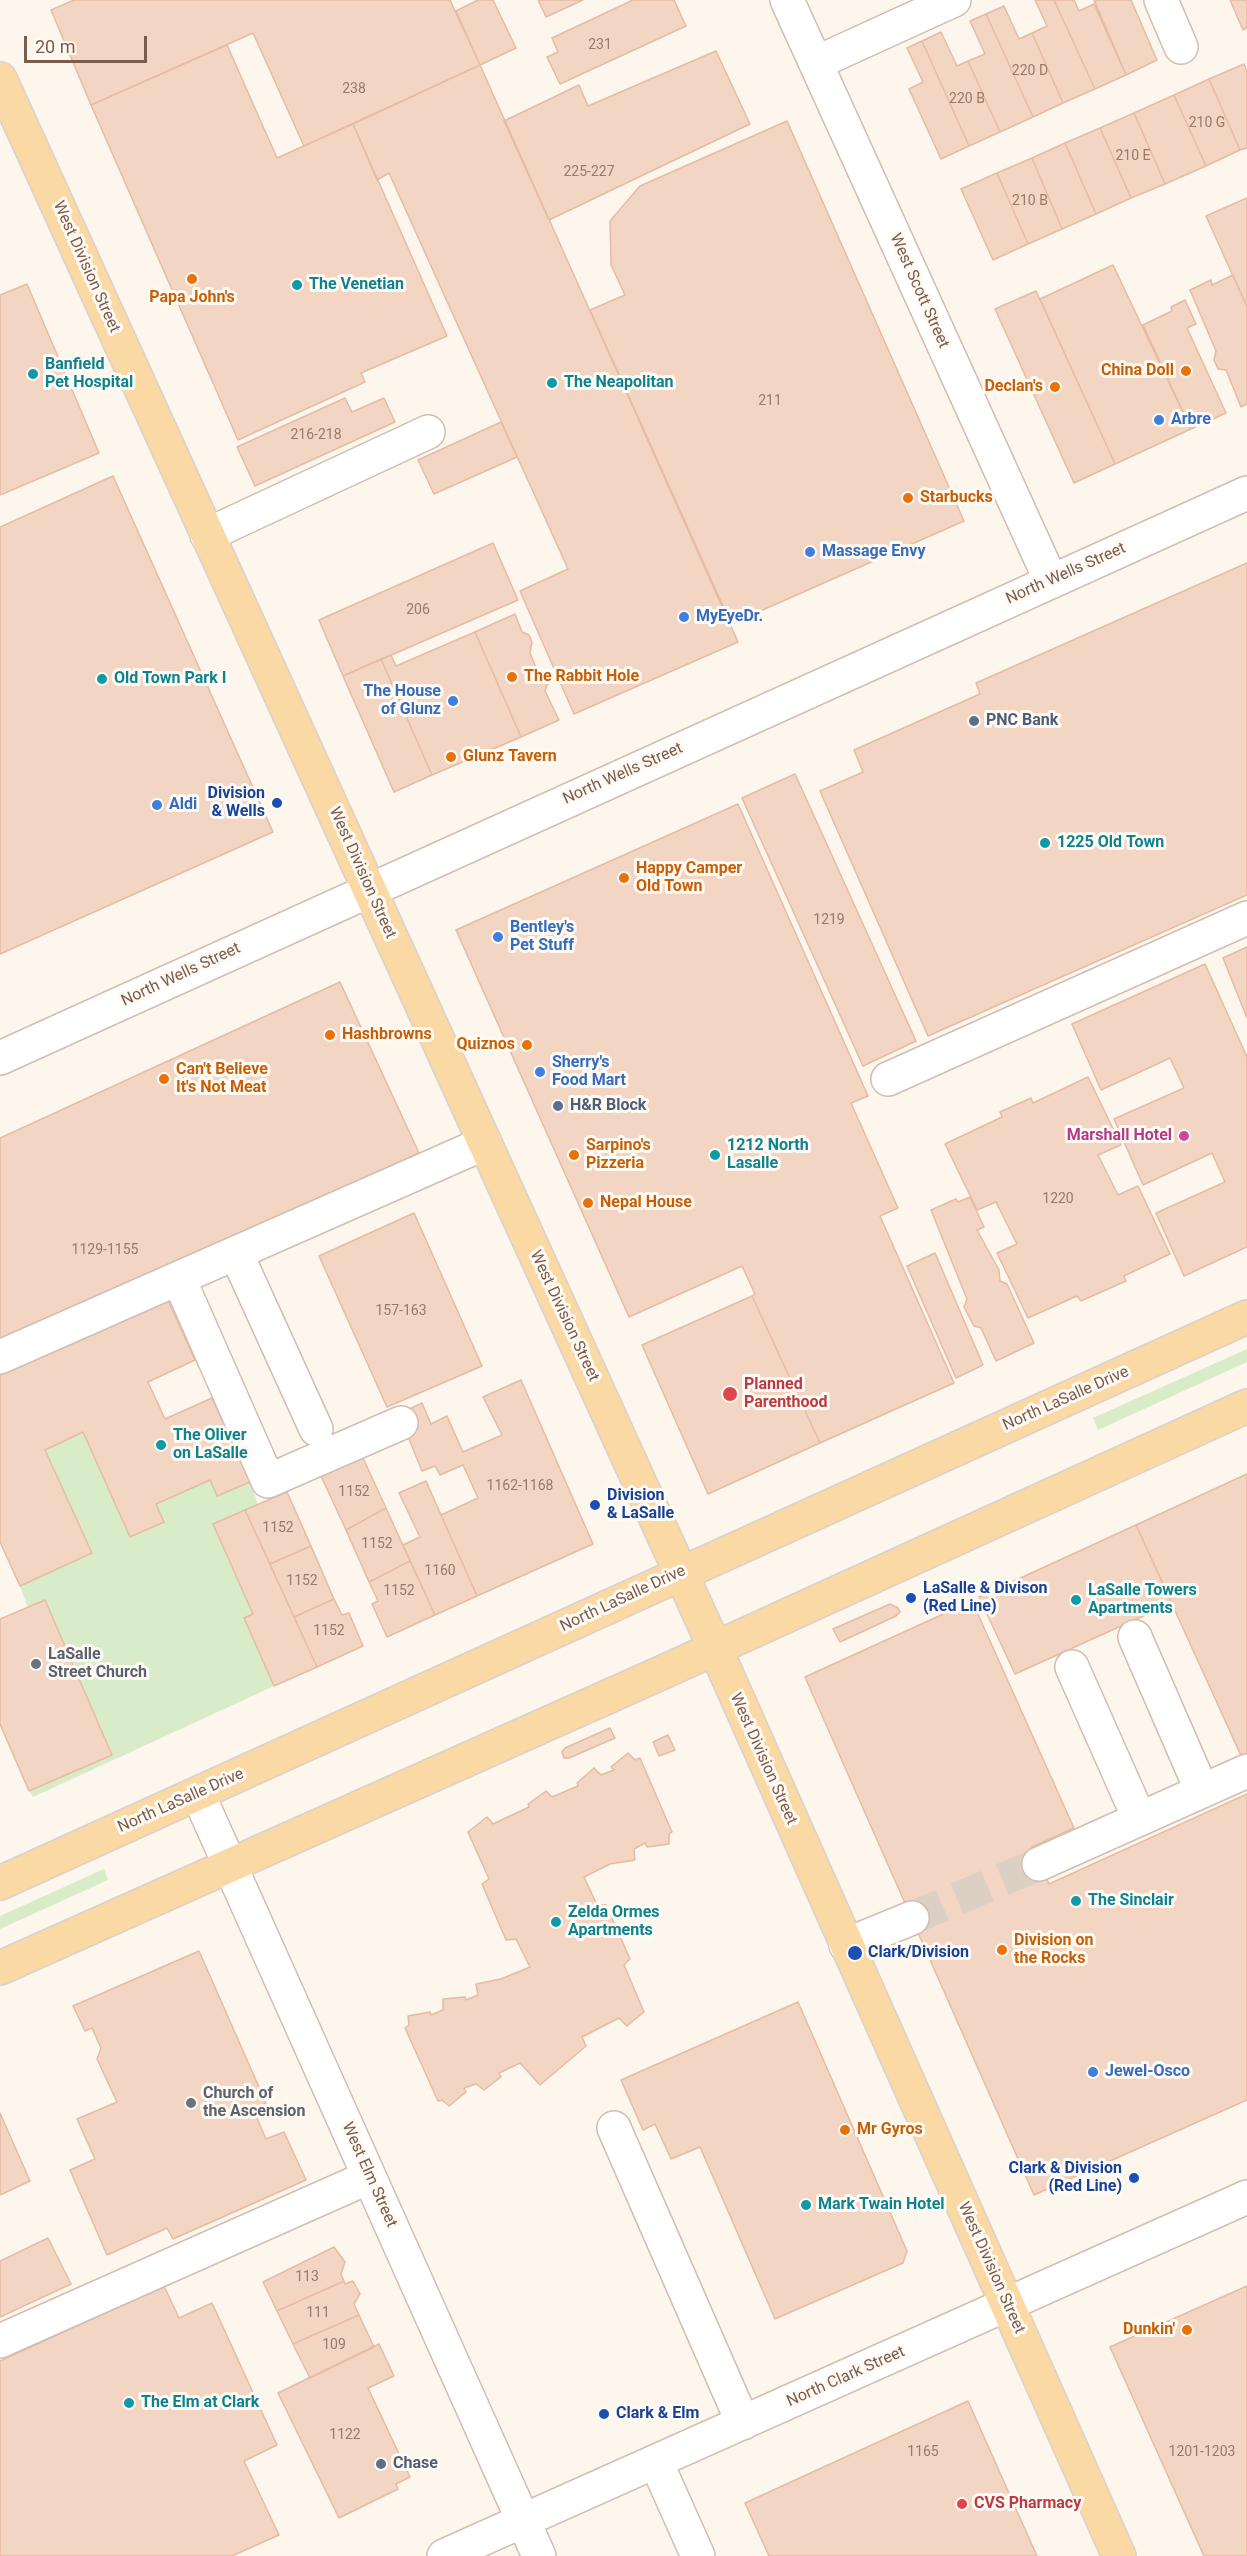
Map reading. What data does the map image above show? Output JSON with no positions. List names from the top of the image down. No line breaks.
{"streets":{"main road":["West Division Street","North LaSalle Drive"],"street":["West Scott Street","North Wells Street","West Elm Street","North Clark Street"]},"crossings":[["West Division Street","North Wells Street"],["West Division Street","North LaSalle Drive"],["West Division Street","North Clark Street"],["West Scott Street","North Wells Street"],["North LaSalle Drive","West Elm Street"],["West Elm Street","North Clark Street"]],"places":["Papa John's","The Venetian","China Doll","Banfield Pet Hospital","The Neapolitan","Declan's","Arbre","Starbucks","Massage Envy","MyEyeDr.","The Rabbit Hole","Old Town Park I","The House of Glunz","PNC Bank","Glunz Tavern","Division & Wells","Aldi","1225 Old Town","Happy Camper Old Town","Bentley's Pet Stuff","Hashbrowns","Quiznos","Sherry's Food Mart","Can't Believe It's Not Meat","H&R Block","Marshall Hotel","Sarpino's Pizzeria","1212 North Lasalle","Nepal House","Planned Parenthood","The Oliver on LaSalle","Division & LaSalle","LaSalle & Divison (Red Line)","LaSalle Towers Apartments","LaSalle Street Church","The Sinclair","Zelda Ormes Apartments","Division on the Rocks","Clark/Division","Jewel-Osco","Church of the Ascension","Mr Gyros","Clark & Division (Red Line)","Mark Twain Hotel","Dunkin'","The Elm at Clark","Clark & Elm","Chase","CVS Pharmacy"],"house_numbers":["231","220 D","238","220 B","210 G","210 E","225-227","210 B","211","216-218","206","1219","1220","1129-1155","157-163","1162-1168","1152","1152","1152","1160","1152","1152","1152","113","111","109","1122","1165","1201-1203"],"scale_bar":"20 m"}
